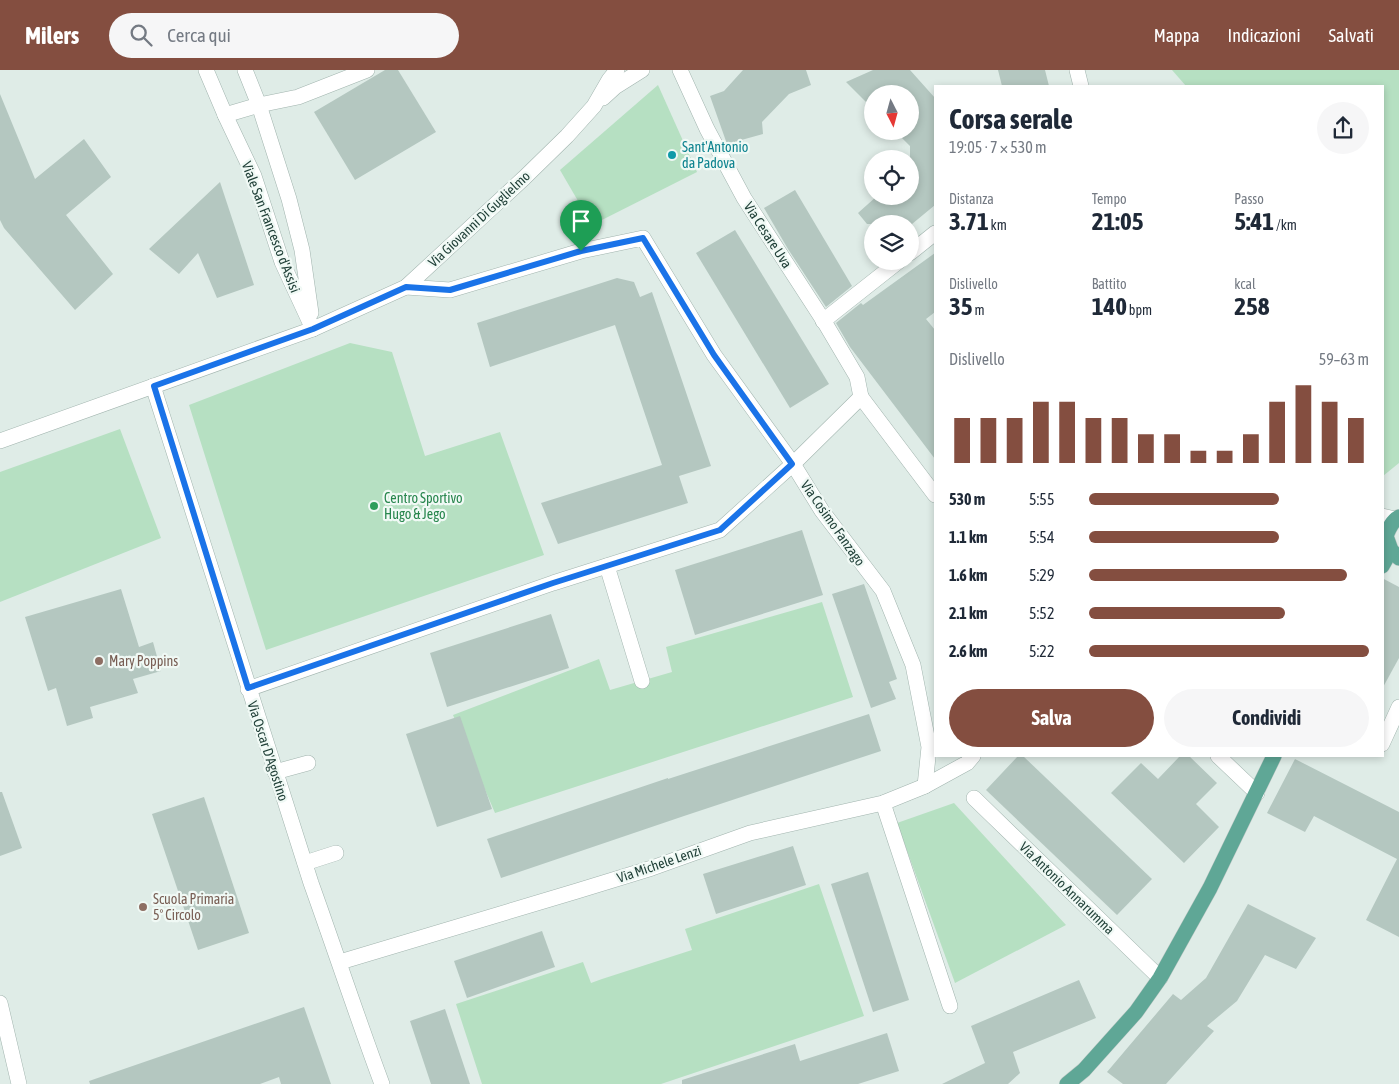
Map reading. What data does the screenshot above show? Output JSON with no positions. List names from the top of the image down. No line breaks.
{"streets":{"street":["Via Giovanni Di Guglielmo","Viale San Francesco d'Assisi","Via Cesare Uva","Via Cosimo Fanzago","Via Oscar D'Agostino","Via Michele Lenzi","Via Antonio Annarumma"]},"crossings":[["Via Giovanni Di Guglielmo","Viale San Francesco d'Assisi"],["Via Giovanni Di Guglielmo","Via Cosimo Fanzago"],["Via Giovanni Di Guglielmo","Via Oscar D'Agostino"],["Via Cosimo Fanzago","Via Michele Lenzi"],["Via Oscar D'Agostino","Via Michele Lenzi"]],"places":["Sant'Antonio da Padova","Centro Sportivo Hugo & Jego","Mary Poppins","Scuola Primaria 5° Circolo"],"north":"bottom","page":{"header":"Milers","search":"Cerca qui","nav":["Mappa","Indicazioni","Salvati"],"heading":["Corsa serale","19:05 · 7 × 530 m"],"stats":[["Distanza","3.71 km"],["Tempo","21:05"],["Passo","5:41 /km"],["Dislivello","35 m"],["Battito","140 bpm"],["kcal","258"]],"chart":["Dislivello","59–63 m"],"list":[{"name":"530 m","note":"5:55"},{"name":"1.1 km","note":"5:54"},{"name":"1.6 km","note":"5:29"},{"name":"2.1 km","note":"5:52"},{"name":"2.6 km","note":"5:22"}],"buttons":["Salva","Condividi"]}}
